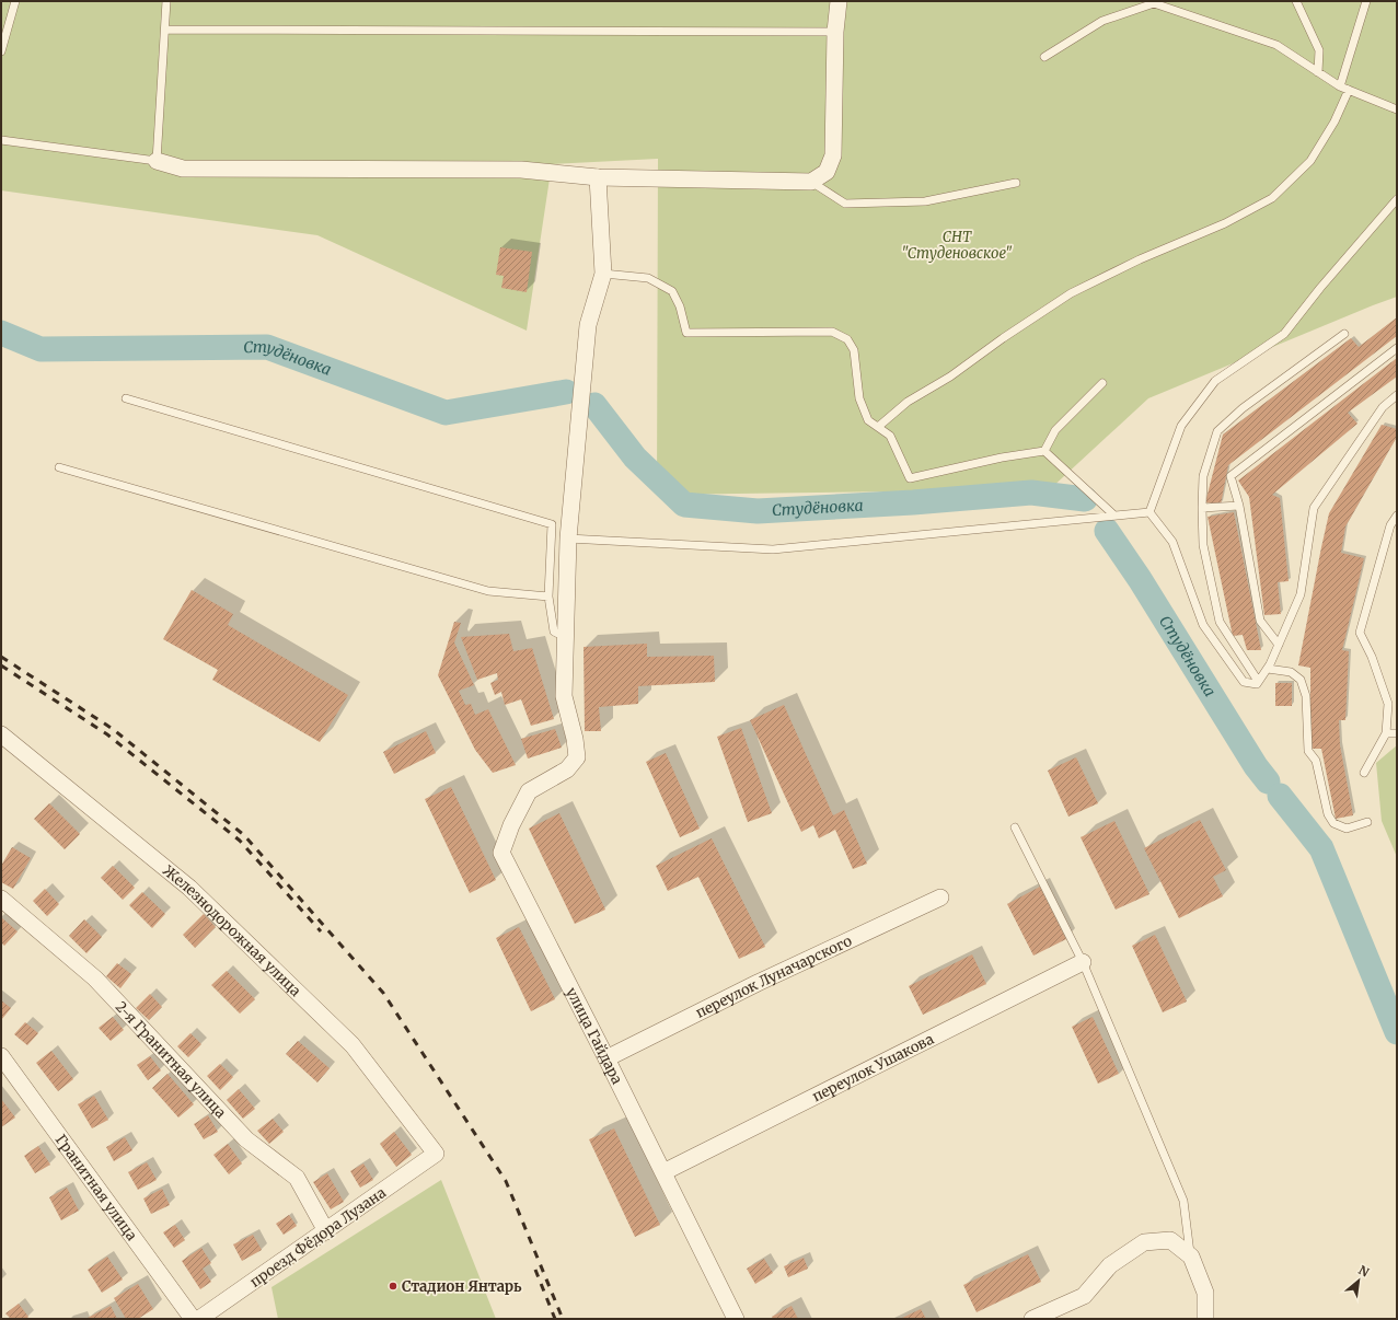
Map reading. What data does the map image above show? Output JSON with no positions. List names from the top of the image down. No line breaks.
{"streets":{"street":["Железнодорожная улица","переулок Луначарского","улица Гайдара","2-я Гранитная улица","переулок Ушакова","Гранитная улица","проезд Фёдора Лузана"]},"crossings":[["Железнодорожная улица","проезд Фёдора Лузана"],["переулок Луначарского","улица Гайдара"],["улица Гайдара","переулок Ушакова"],["2-я Гранитная улица","проезд Фёдора Лузана"]],"water":["Студёновка"],"parks":["СНТ \"Студеновское\""],"places":["Стадион Янтарь"],"north":"top right"}
